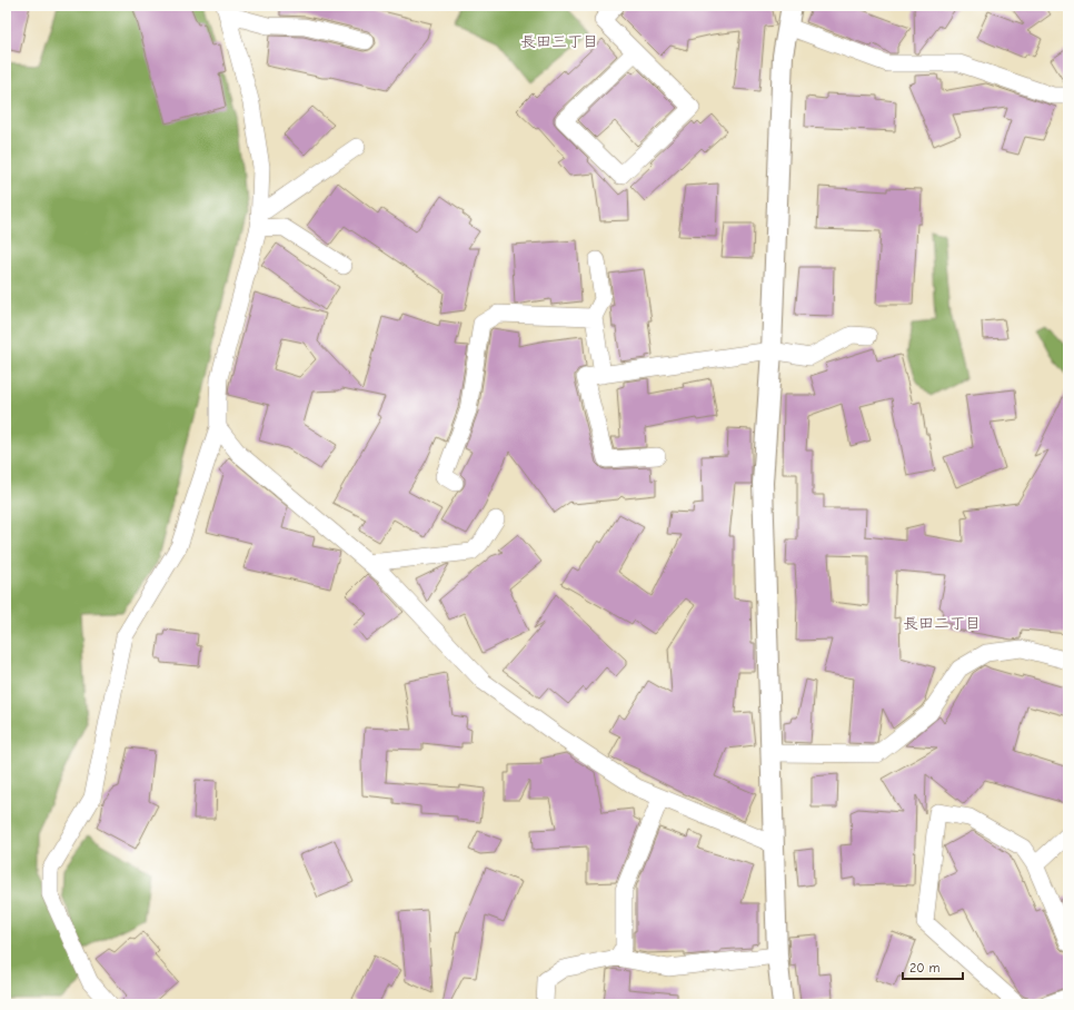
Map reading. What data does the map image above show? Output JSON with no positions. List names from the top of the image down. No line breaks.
{"districts":["長田三丁目","長田二丁目"],"scale_bar":"20 m"}
